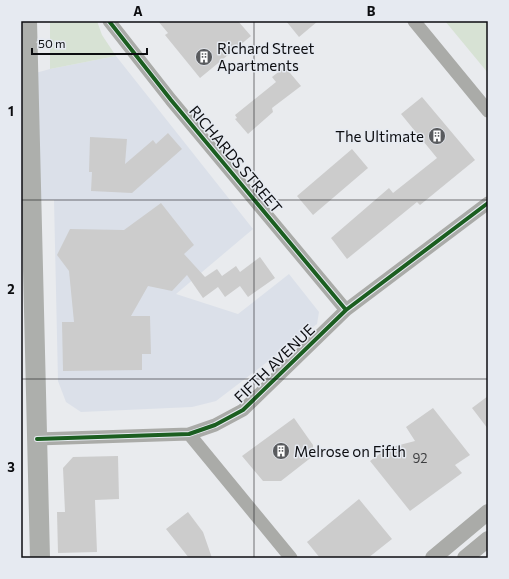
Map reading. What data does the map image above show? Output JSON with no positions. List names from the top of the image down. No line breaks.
{"streets":{"street":["RICHARDS STREET","FIFTH AVENUE"]},"crossings":[["RICHARDS STREET","FIFTH AVENUE"]],"places":{"building":["Richard Street Apartments","The Ultimate","Melrose on Fifth"]},"house_numbers":["92"],"scale_bar":"50 m","grid":{"columns":["A","B"],"rows":["1","2","3"]}}
